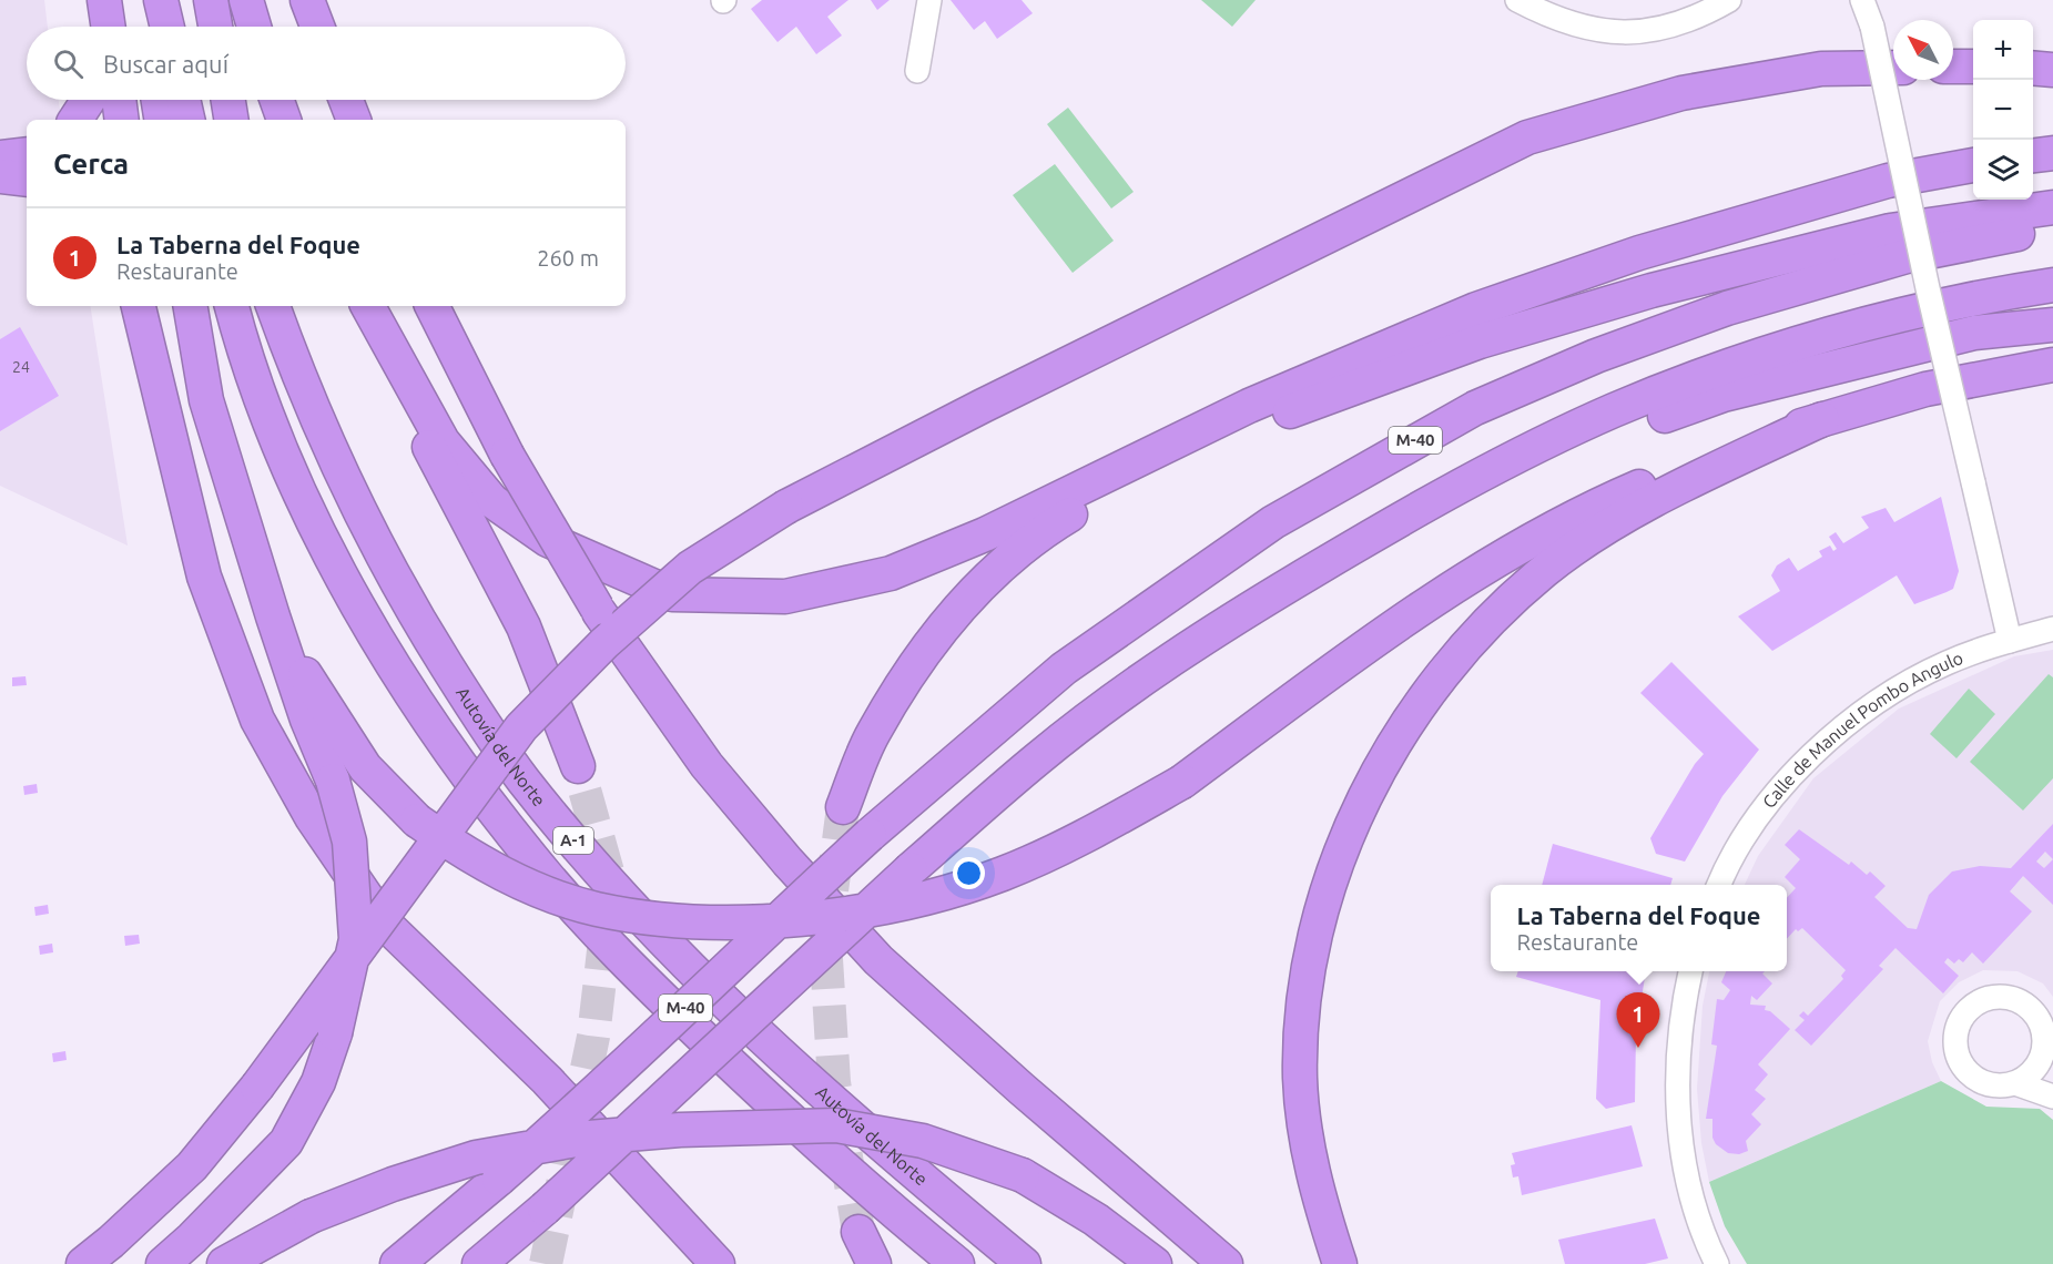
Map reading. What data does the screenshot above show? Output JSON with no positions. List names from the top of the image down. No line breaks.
{"streets":{"highway":["M-40","Autovía del Norte","A-1"],"street":["Calle de Manuel Pombo Angulo"]},"house_numbers":["24"],"north":"top left","page":{"map_buttons":["+","−"],"search":"Buscar aquí","heading":"Cerca","list":[{"mark":"1","name":"La Taberna del Foque","note":"Restaurante","value":"260 m"}],"popup":["La Taberna del Foque","Restaurante"],"pins":"1"}}
